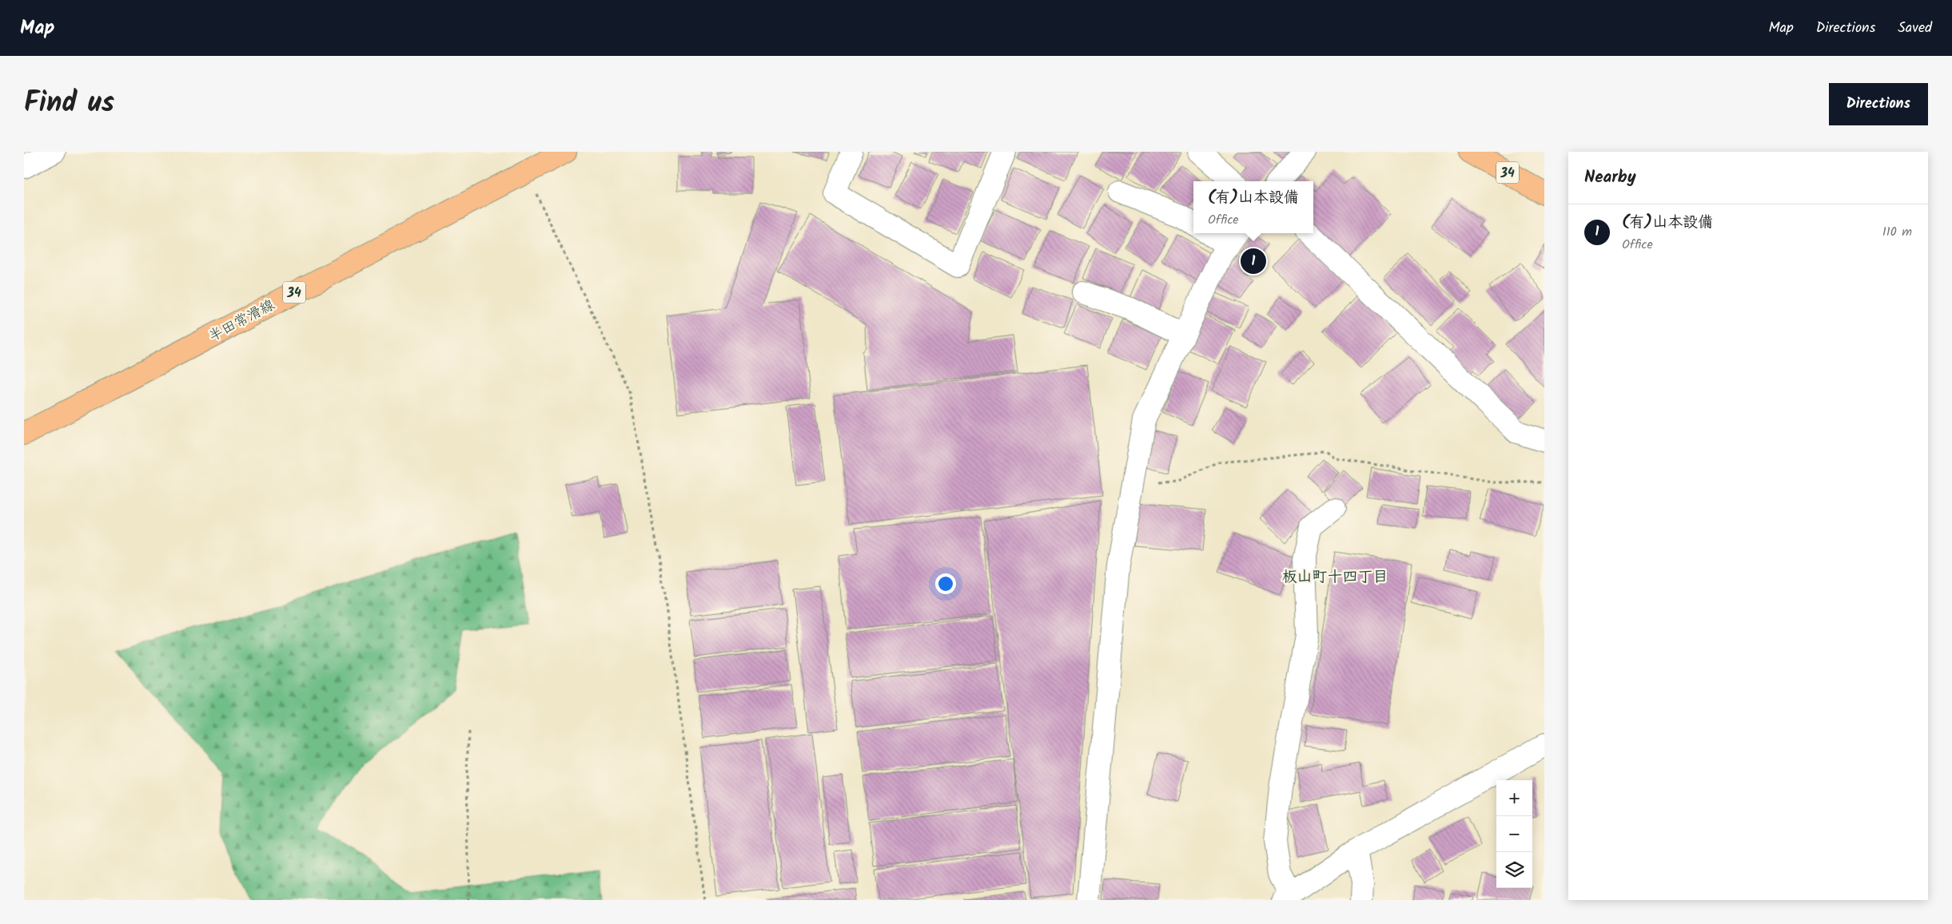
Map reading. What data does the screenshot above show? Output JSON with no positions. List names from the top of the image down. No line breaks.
{"streets":{"main road":["34","半田常滑線"]},"districts":["板山町十四丁目"],"page":{"header":"Map","nav":["Map","Directions","Saved"],"title":"Find us","buttons":"Directions","heading":"Nearby","popup":["(有)山本設備","Office"],"list":[{"mark":"1","name":"(有)山本設備","note":"Office","value":"110 m"}],"pins":"1","map_buttons":["+","−"]}}
